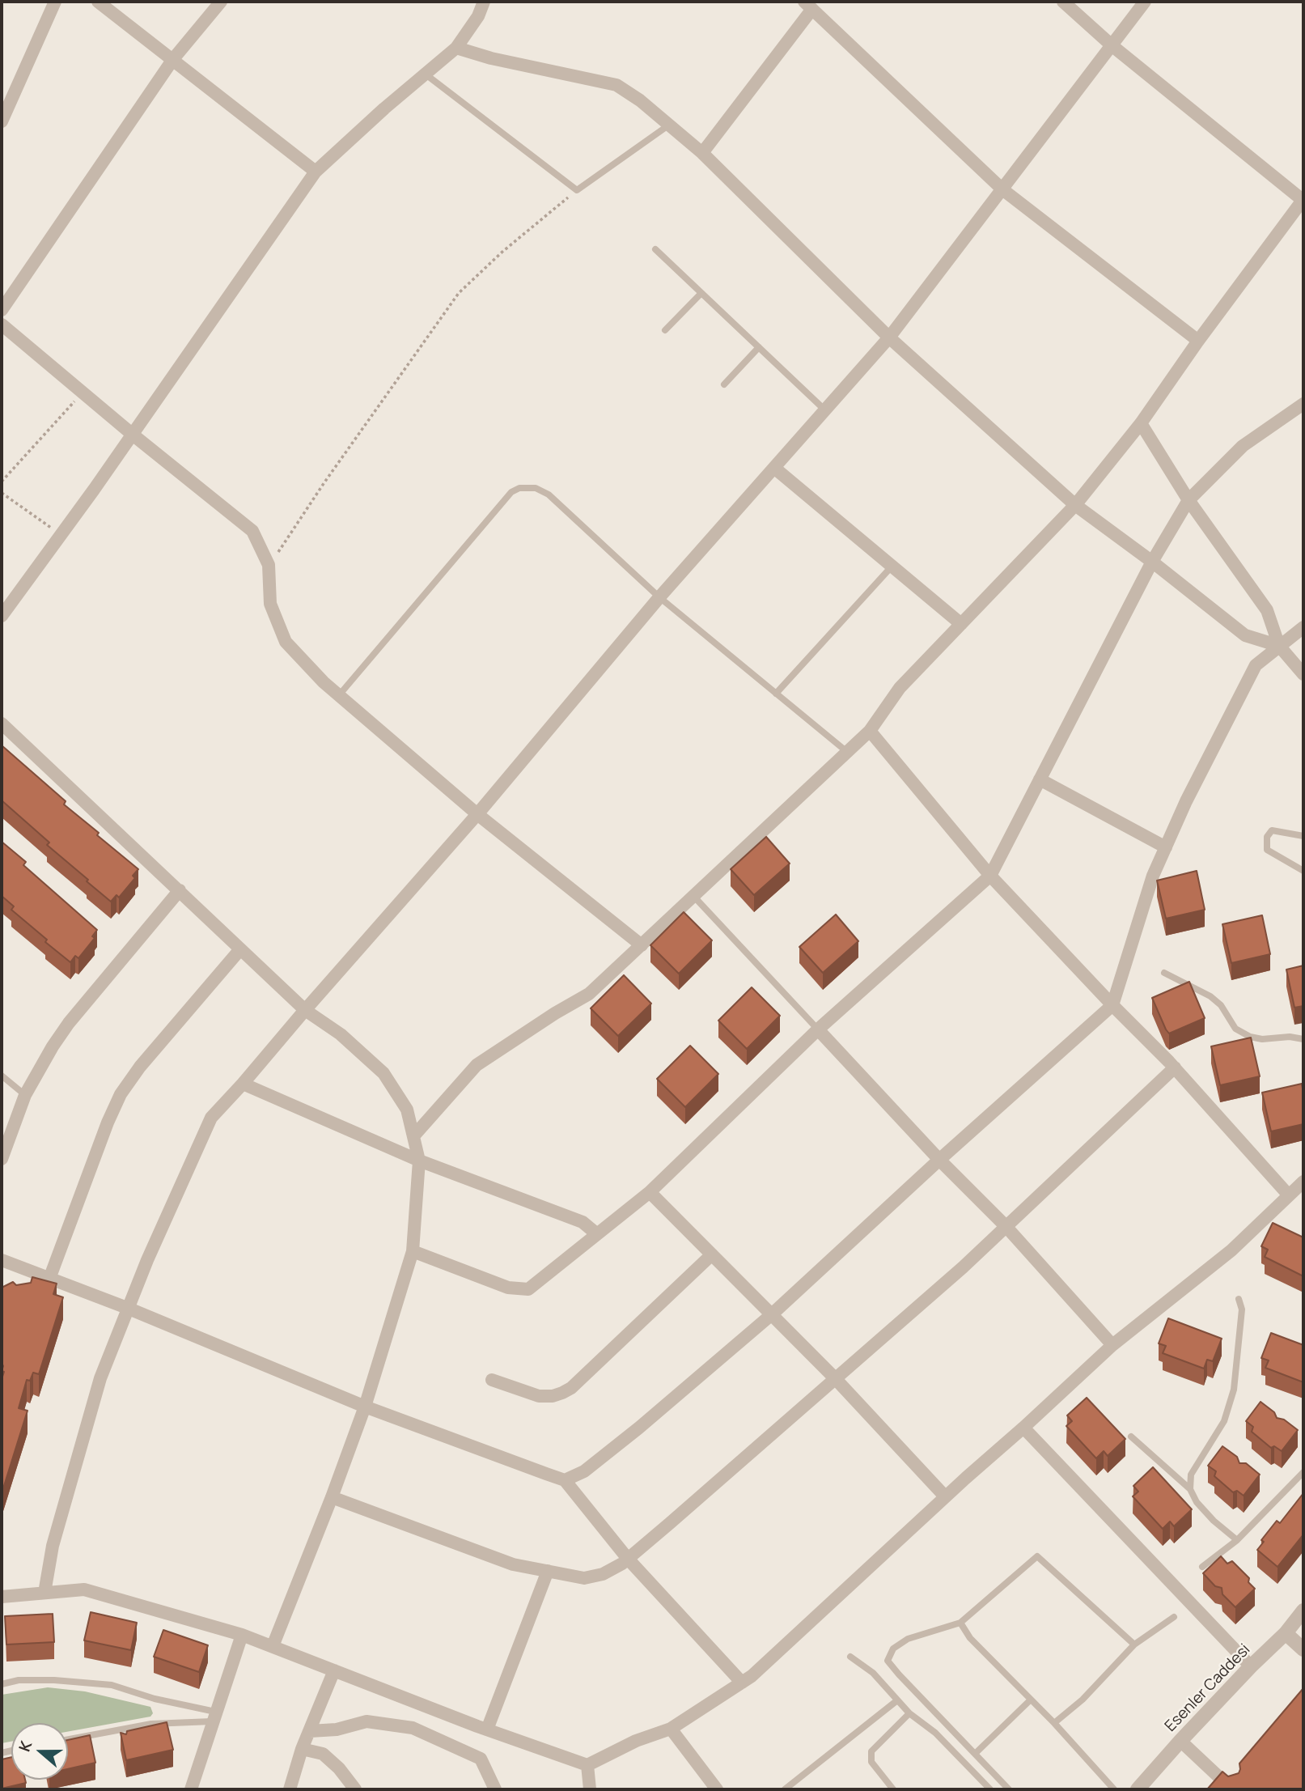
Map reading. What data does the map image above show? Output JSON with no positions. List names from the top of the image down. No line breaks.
{"streets":{"street":["Esenler Caddesi"]},"north":"left"}
